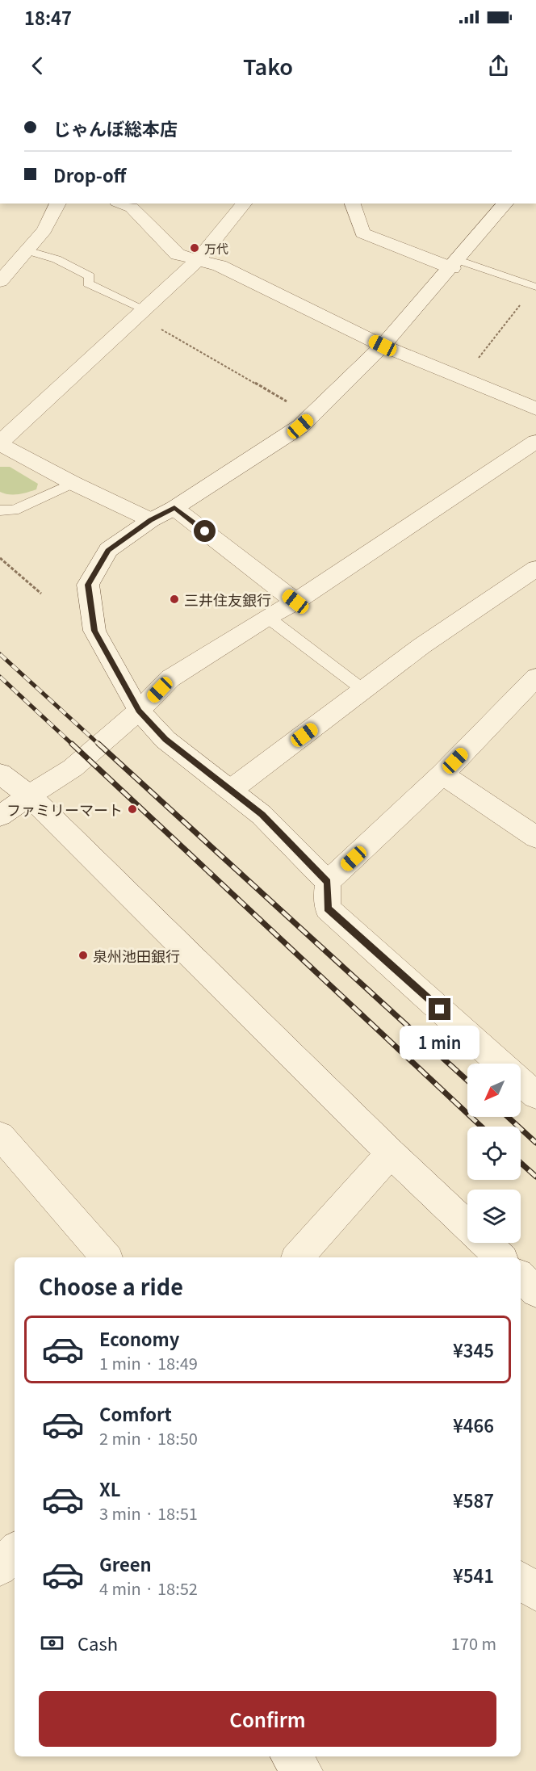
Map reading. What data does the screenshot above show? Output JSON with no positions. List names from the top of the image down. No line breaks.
{"places":["万代","三井住友銀行","ファミリーマート","泉州池田銀行"],"north":"bottom left","page":{"status":"18:47","header":"Tako","banner":["じゃんぼ総本店","Drop-off"],"bubble":"1 min","heading":"Choose a ride","list":[{"name":"Economy","note":"1 min · 18:49","value":"¥345"},{"name":"Comfort","note":"2 min · 18:50","value":"¥466"},{"name":"XL","note":"3 min · 18:51","value":"¥587"},{"name":"Green","note":"4 min · 18:52","value":"¥541"}],"pay":["Cash","170 m"],"buttons":"Confirm"}}
